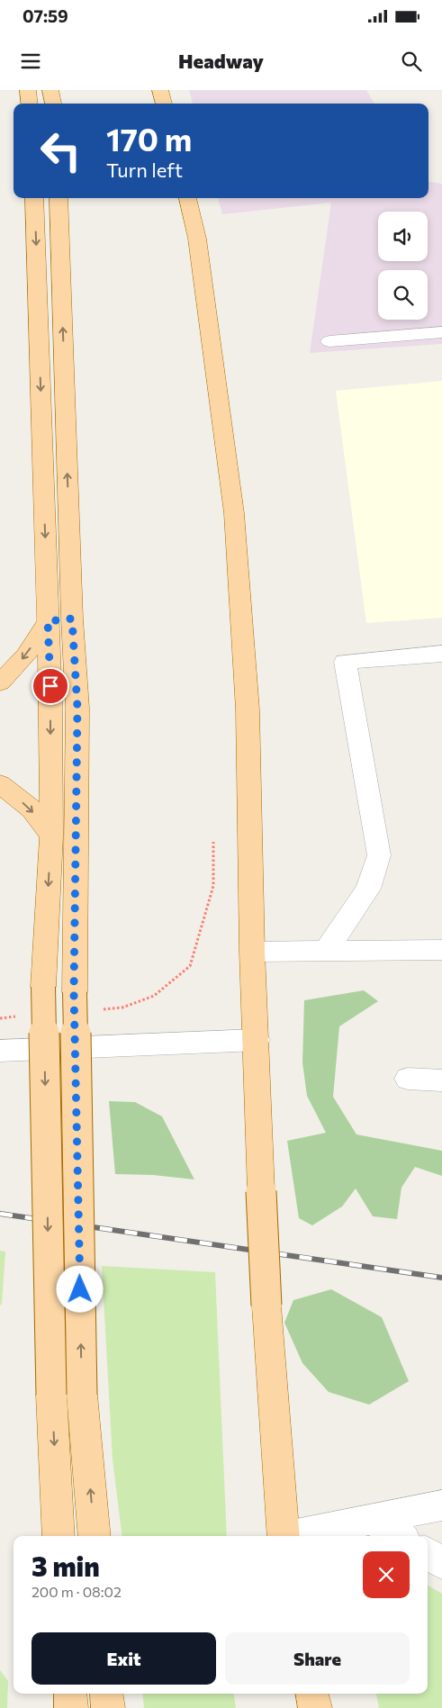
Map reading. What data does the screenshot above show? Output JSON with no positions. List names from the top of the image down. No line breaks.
{"page":{"status":"07:59","header":"Headway","turn":["170 m","Turn left"],"heading":["3 min","200 m · 08:02"],"buttons":["Exit","Share"]}}
